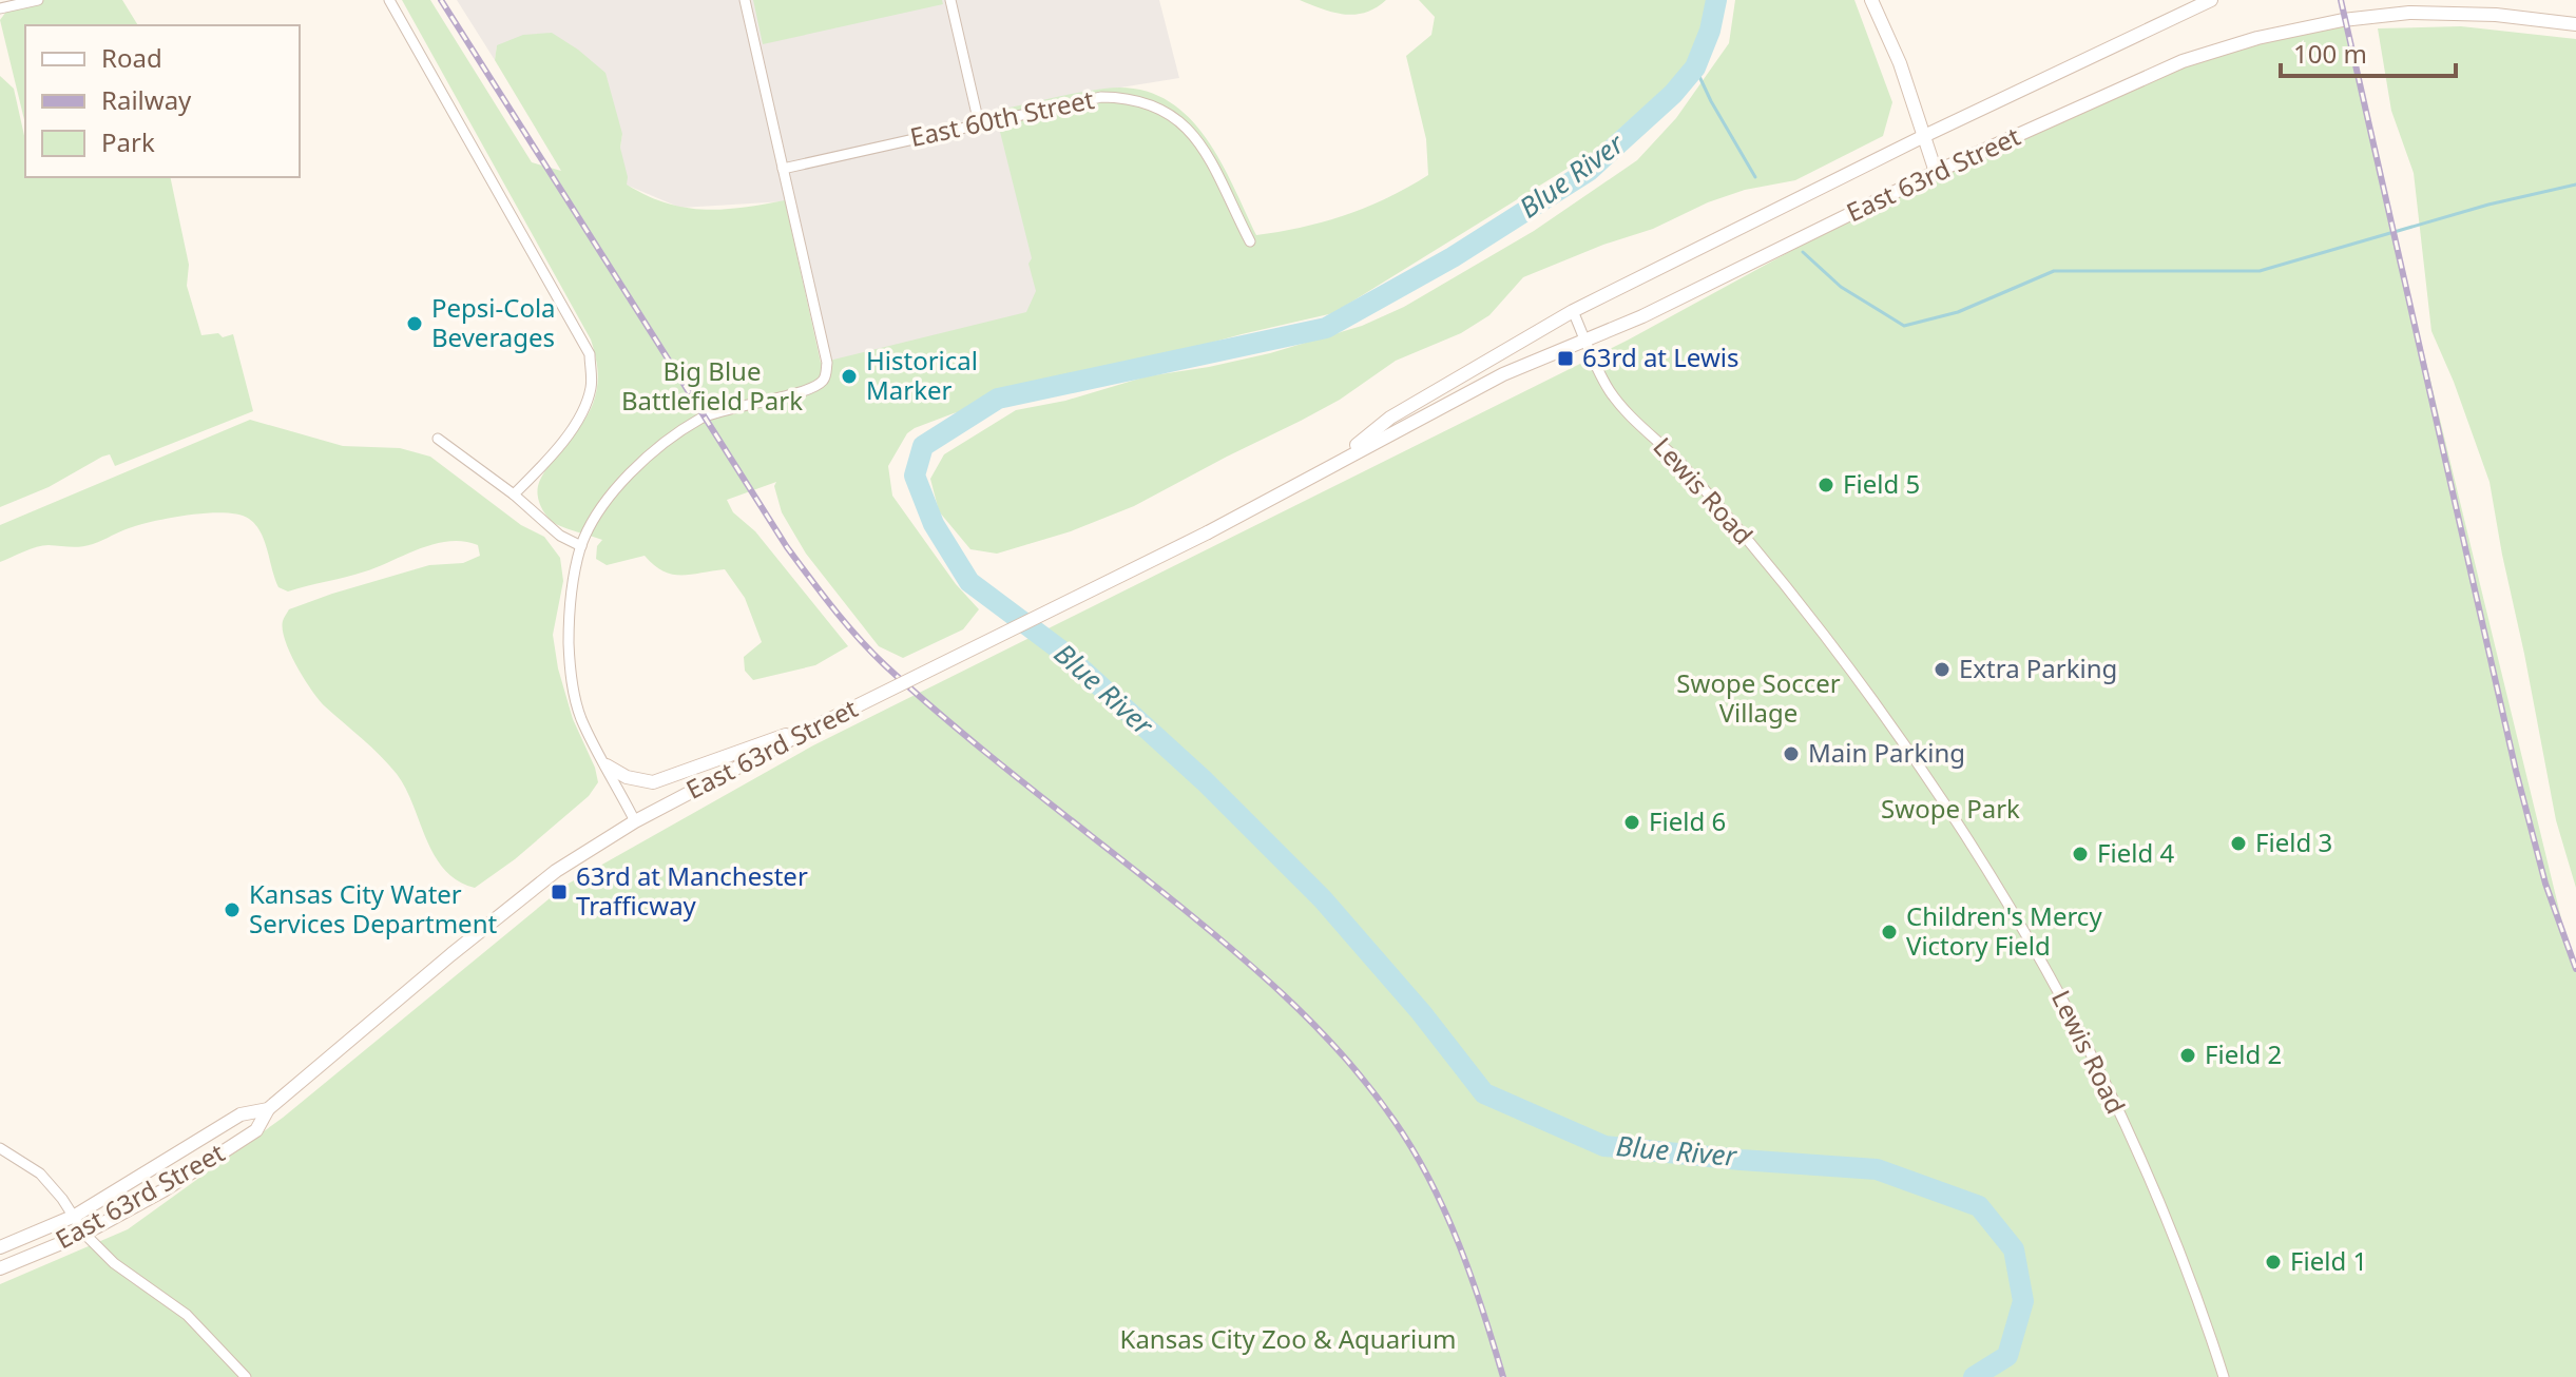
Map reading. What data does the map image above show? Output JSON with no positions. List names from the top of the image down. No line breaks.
{"streets":{"main road":["East 63rd Street"],"street":["East 60th Street","Lewis Road"]},"crossings":[["East 63rd Street","Lewis Road"]],"water":["Blue River"],"parks":["Big Blue Battlefield Park","Swope Soccer Village","Swope Park","Kansas City Zoo & Aquarium"],"places":{"other":["Pepsi-Cola Beverages","Historical Marker","Field 5","Extra Parking","Main Parking","Field 6","Field 3","Field 4","Kansas City Water Services Department","Children's Mercy Victory Field","Field 2","Field 1"],"transit":["63rd at Lewis","63rd at Manchester Trafficway"]},"legend":["Road","Railway","Park"],"scale_bar":"100 m"}
